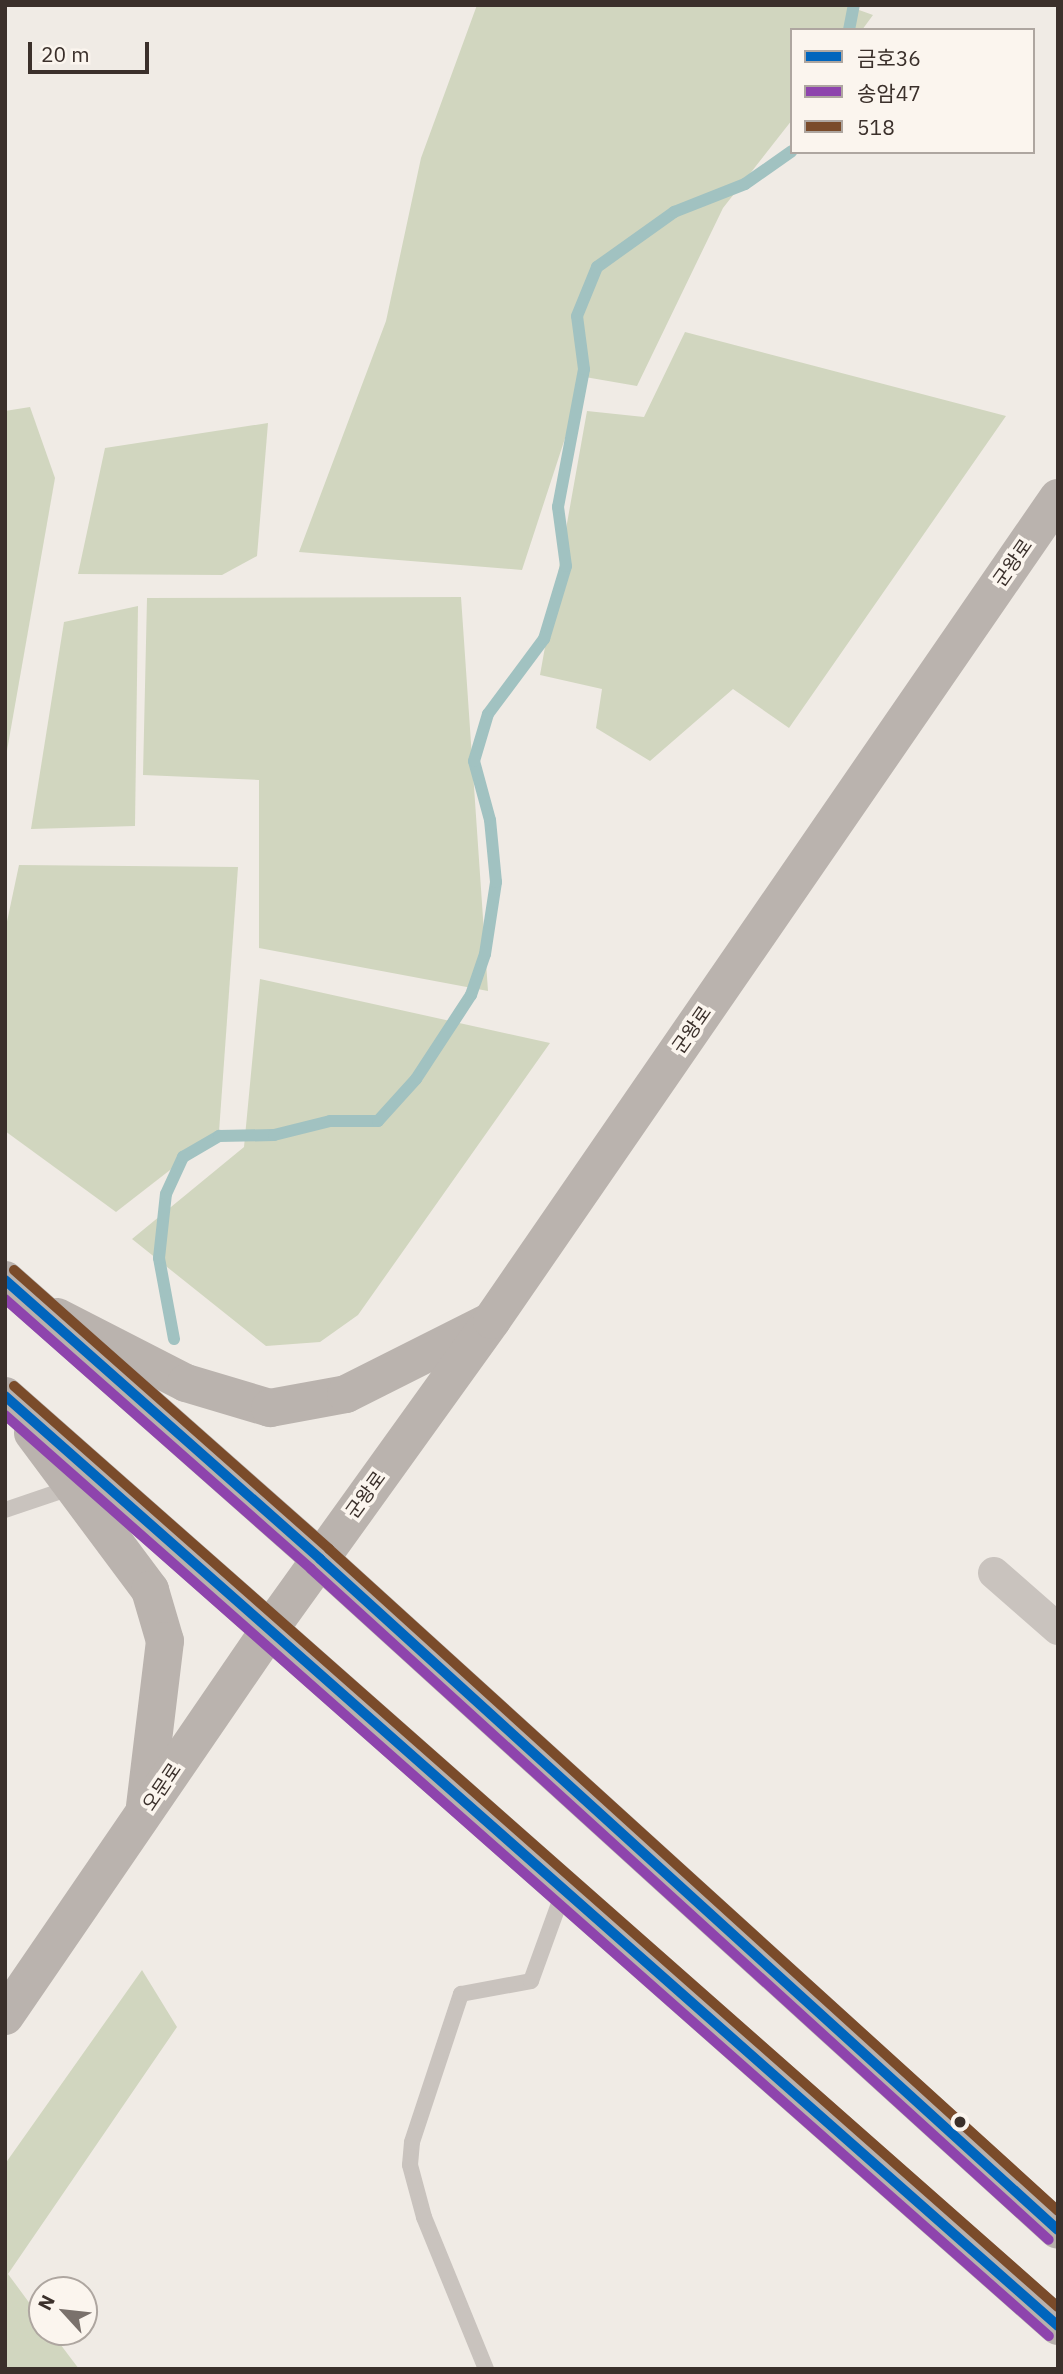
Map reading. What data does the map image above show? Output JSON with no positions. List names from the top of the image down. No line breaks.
{"streets":{"main road":["군왕로","오문로"]},"crossings":[["군왕로","오문로"]],"lines":["transit line 518","transit line 금호36","transit line 송암47"],"legend":["금호36","송암47","518"],"scale_bar":"20 m","north":"top left"}
